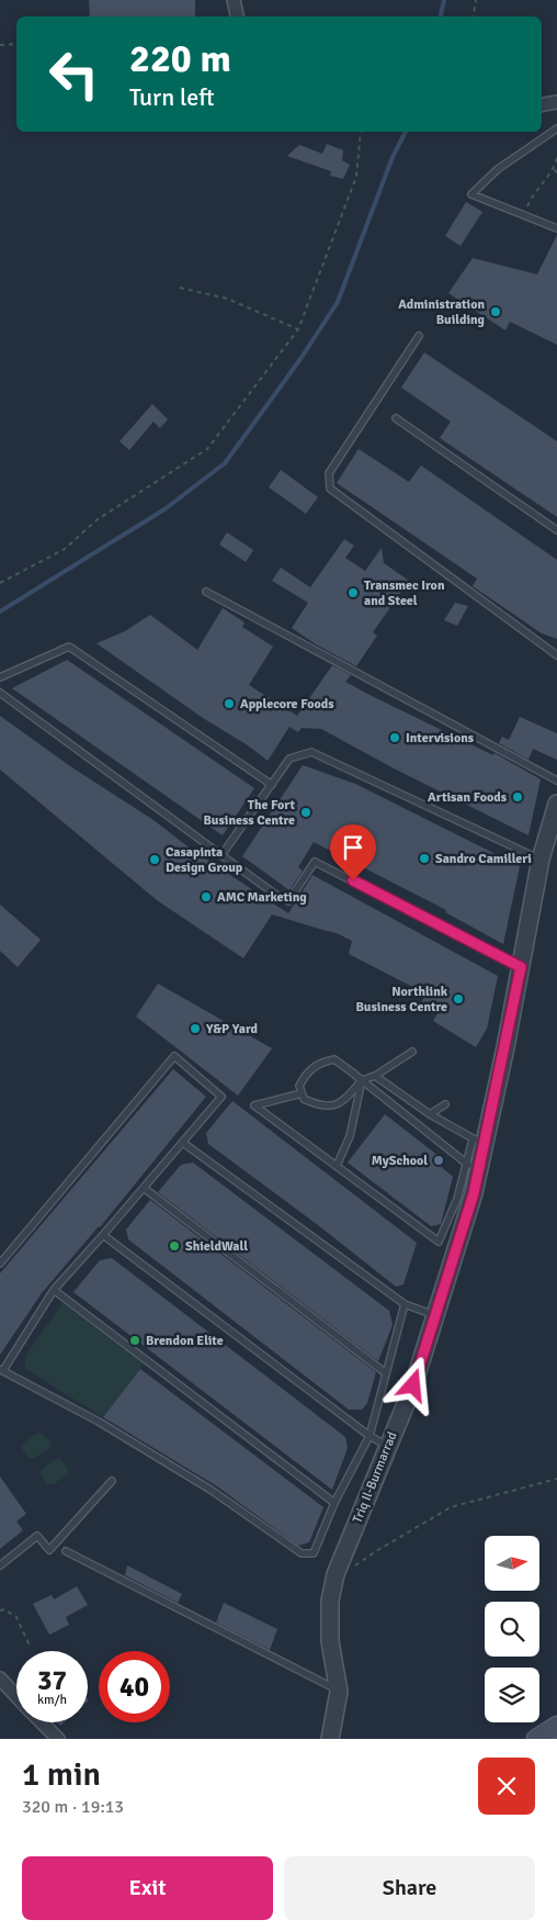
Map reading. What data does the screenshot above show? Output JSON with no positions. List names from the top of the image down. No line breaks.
{"streets":{"street":["Triq Il-Burmarrad"]},"places":["Administration Building","Transmec Iron and Steel","Applecore Foods","Intervisions","Artisan Foods","The Fort Business Centre","Sandro Camilleri","Casapinta Design Group","AMC Marketing","Northlink Business Centre","Y&P Yard","MySchool","ShieldWall","Brendon Elite"],"north":"right","page":{"turn":["220 m","Turn left"],"speed":"37 km/h","limit":"40","heading":["1 min","320 m · 19:13"],"buttons":["Exit","Share"]}}
